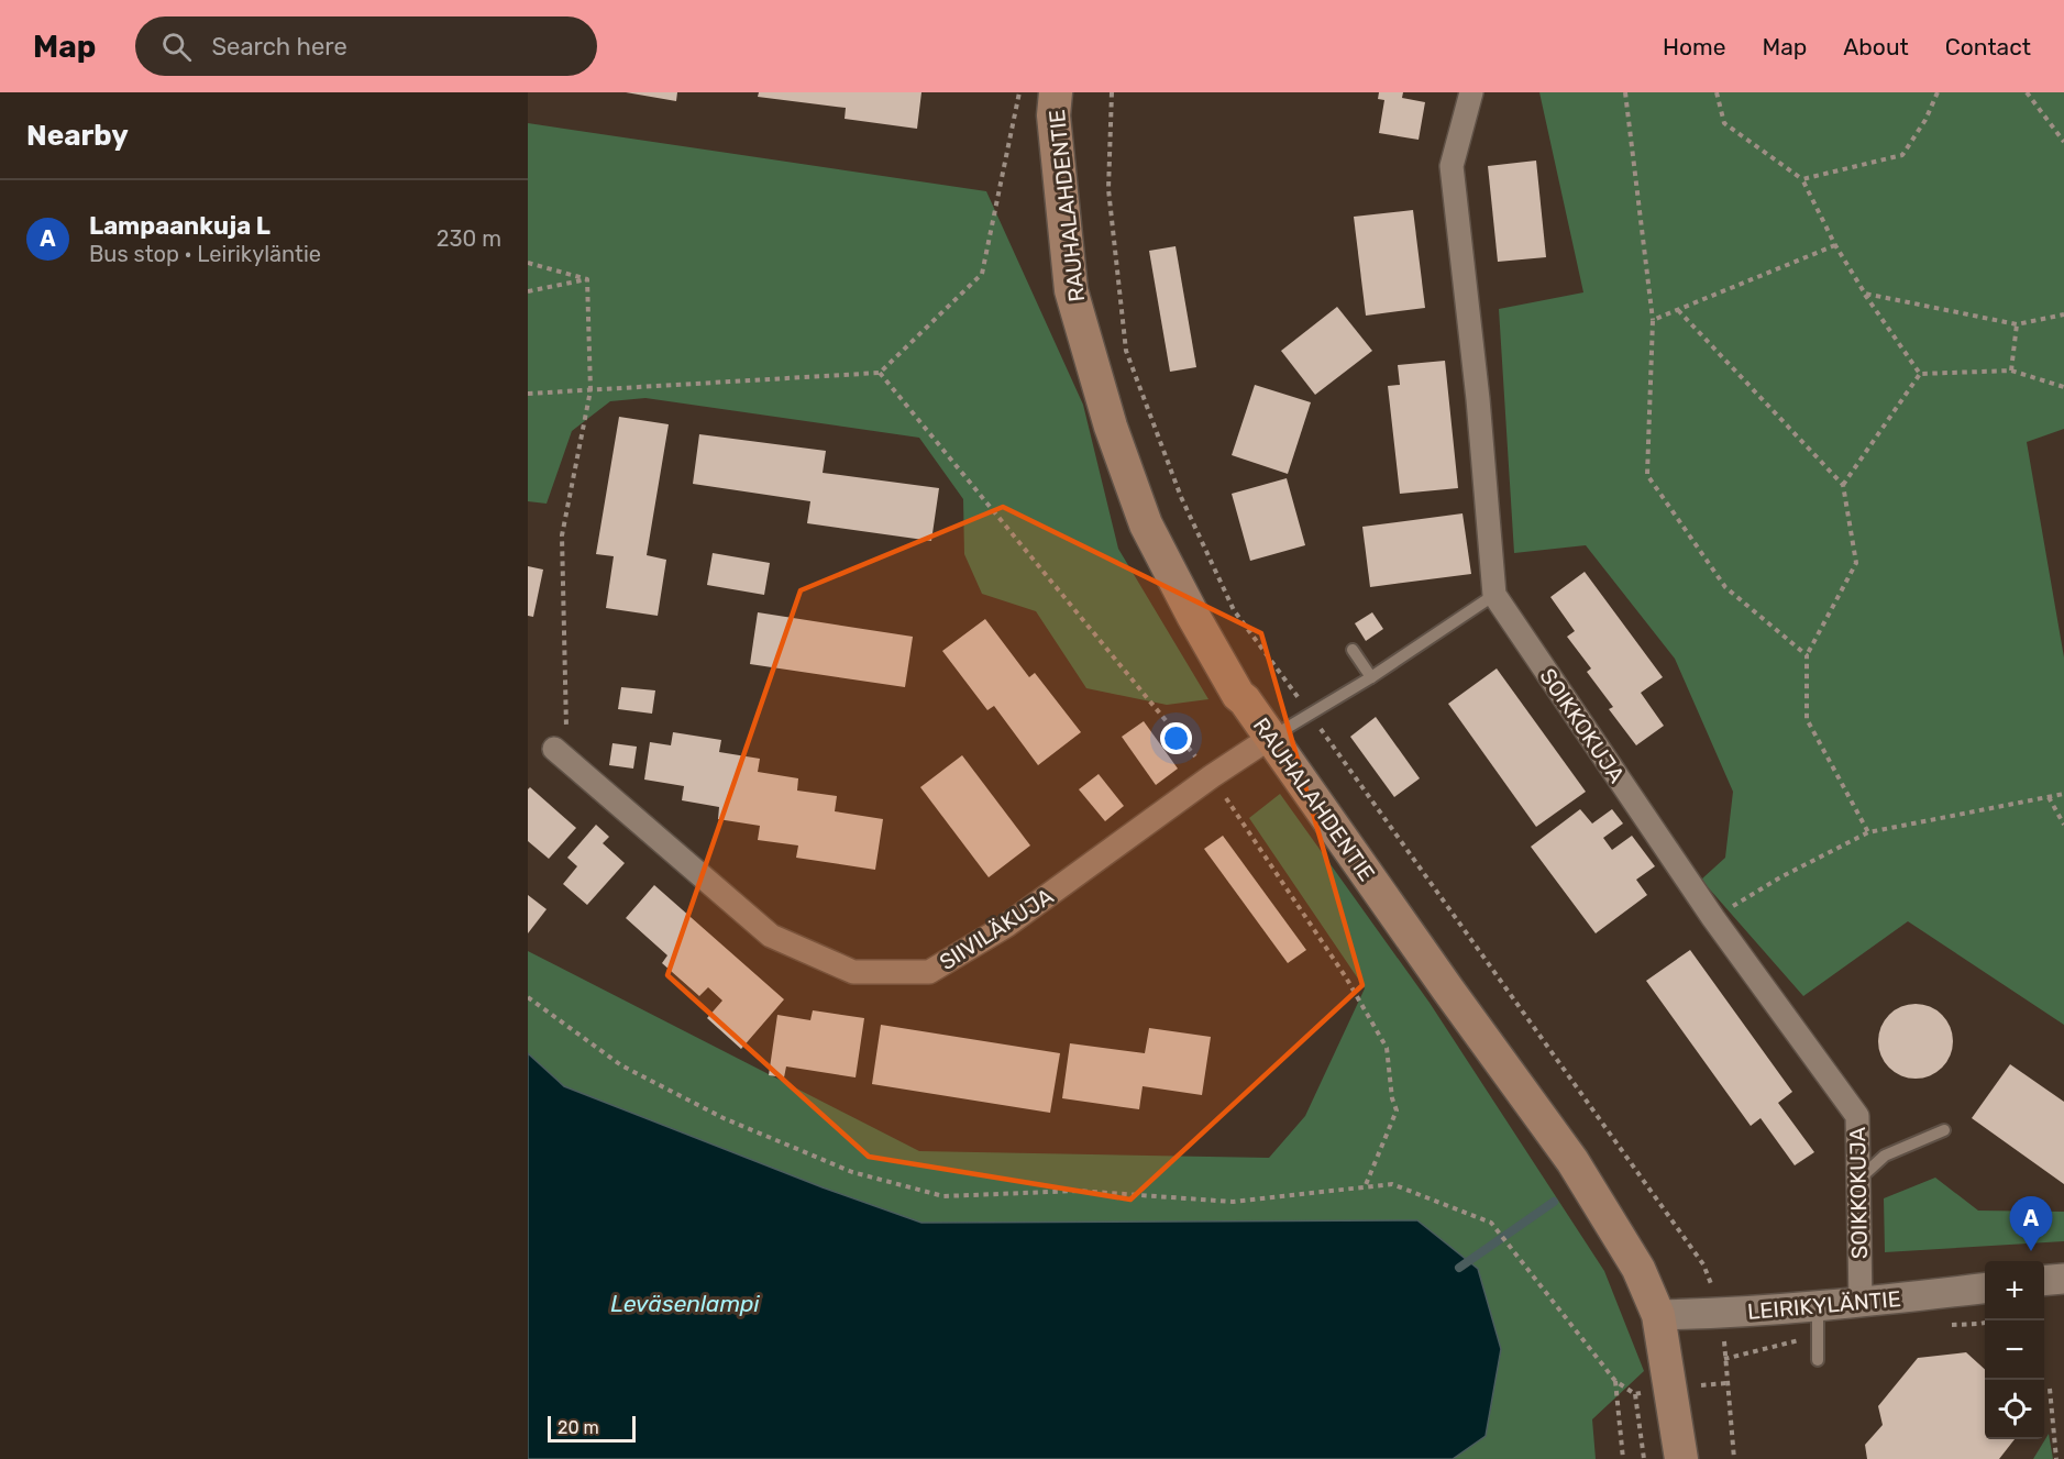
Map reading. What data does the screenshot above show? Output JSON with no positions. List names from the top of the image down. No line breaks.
{"streets":{"main road":["RAUHALAHDENTIE"],"street":["SOIKKOKUJA","SIIVILÄKUJA","LEIRIKYLÄNTIE"]},"crossings":[["RAUHALAHDENTIE","SIIVILÄKUJA"],["RAUHALAHDENTIE","LEIRIKYLÄNTIE"],["SOIKKOKUJA","LEIRIKYLÄNTIE"]],"water":["Leväsenlampi"],"scale_bar":"20 m","page":{"header":"Map","search":"Search here","nav":["Home","Map","About","Contact"],"heading":"Nearby","list":[{"mark":"A","name":"Lampaankuja L","note":"Bus stop · Leirikyläntie","value":"230 m"}],"pins":"A","map_buttons":["+","−"],"scale":"20 m"}}
